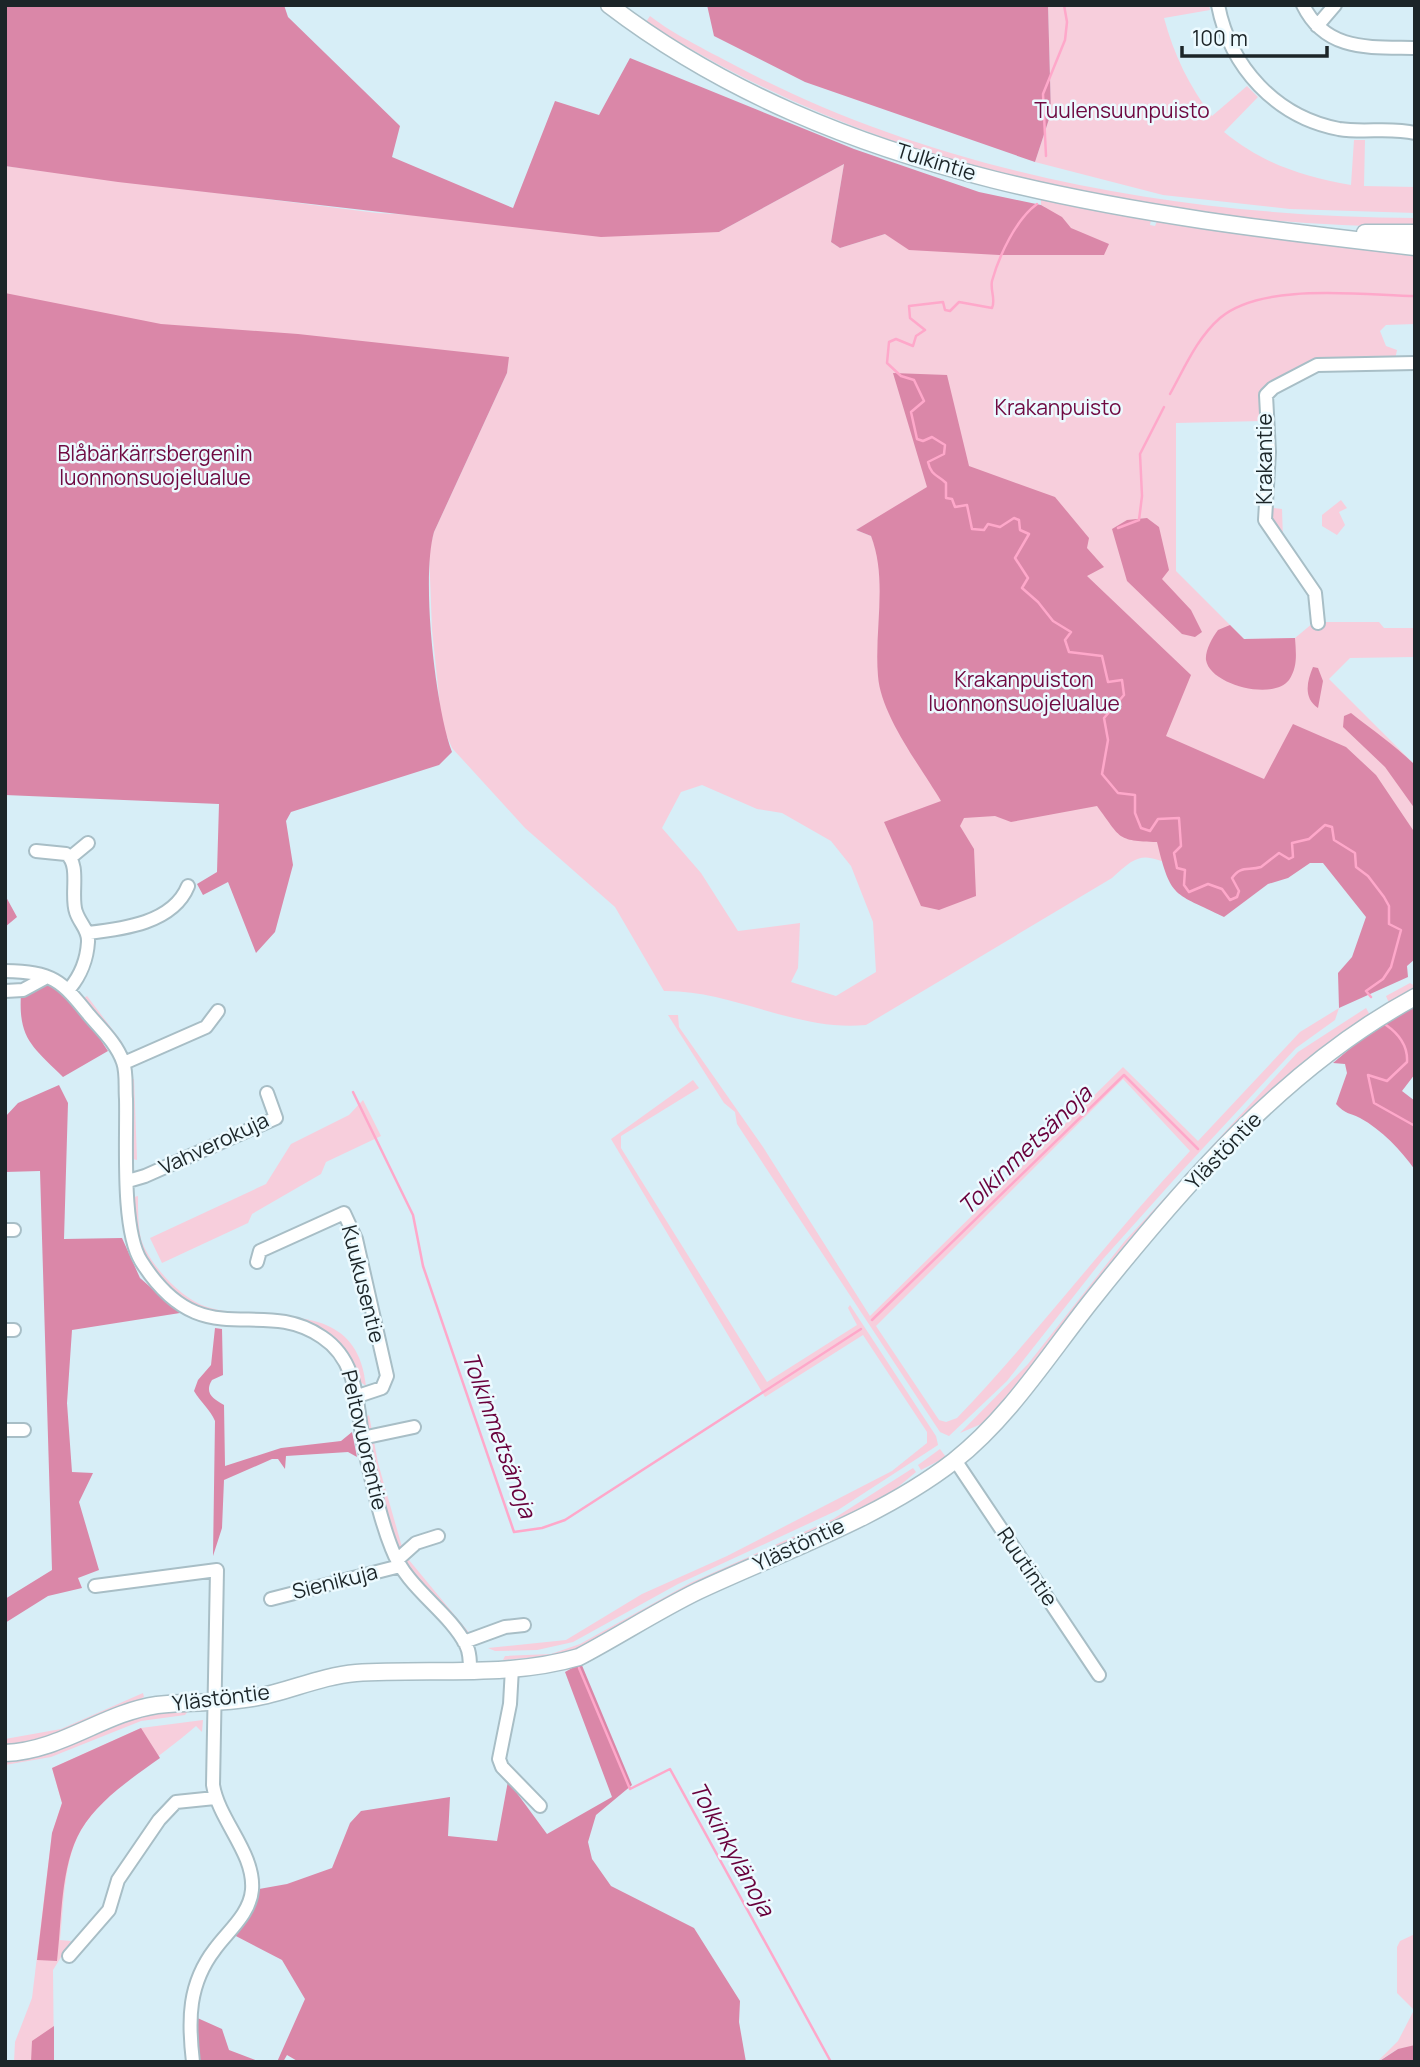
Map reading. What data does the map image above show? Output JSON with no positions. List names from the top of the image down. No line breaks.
{"streets":{"main road":["Tulkintie","Ylästöntie"],"street":["Krakantie","Vahverokuja","Kuukusentie","Peltovuorentie","Ruutintie","Sienikuja"]},"crossings":[["Vahverokuja","Peltovuorentie"],["Ylästöntie","Peltovuorentie"],["Ylästöntie","Ruutintie"],["Kuukusentie","Peltovuorentie"],["Peltovuorentie","Sienikuja"]],"water":["Tolkinmetsänoja","Tolkinkylänoja"],"parks":["Tuulensuunpuisto","Krakanpuisto","Blåbärkärrsbergenin luonnonsuojelualue","Krakanpuiston luonnonsuojelualue"],"scale_bar":"100 m"}
